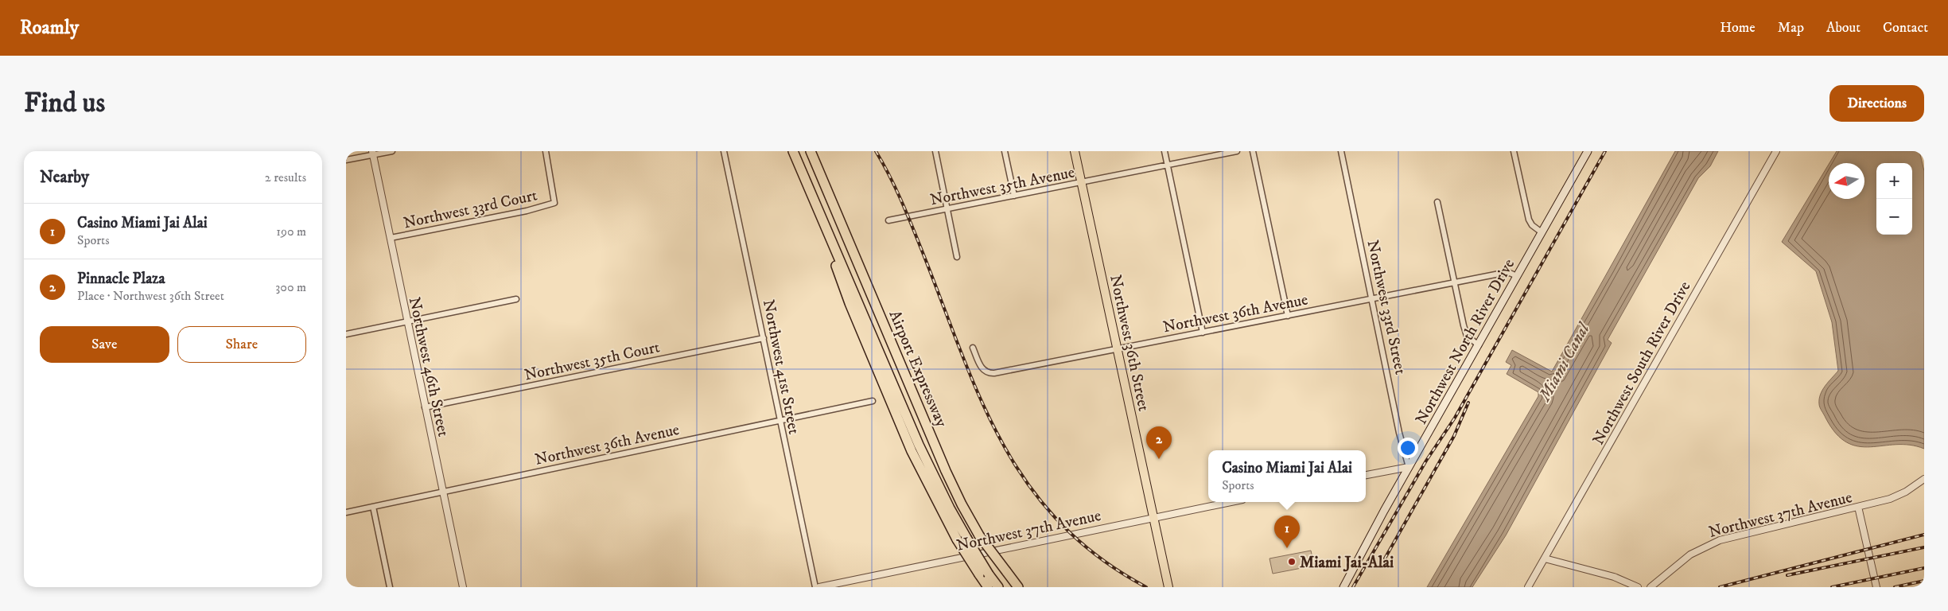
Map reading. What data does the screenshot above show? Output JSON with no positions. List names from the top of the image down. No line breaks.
{"streets":{"highway":["Northwest 36th Street","Airport Expressway"],"main road":["Northwest North River Drive"],"street":["Northwest 35th Avenue","Northwest 33rd Court","Northwest 33rd Street","Northwest 36th Avenue","Northwest 35th Court","Northwest South River Drive","Northwest 46th Street","Northwest 41st Street","Northwest 37th Avenue"]},"crossings":[["Northwest 35th Avenue","Northwest 36th Street"],["Northwest 33rd Court","Northwest 46th Street"],["Northwest 33rd Street","Northwest 36th Avenue"],["Northwest 33rd Street","Northwest North River Drive"],["Northwest 36th Avenue","Northwest North River Drive"],["Northwest 36th Avenue","Northwest 36th Street"],["Northwest 36th Avenue","Northwest 46th Street"],["Northwest 36th Avenue","Northwest 41st Street"],["Northwest 36th Street","Northwest 37th Avenue"],["Northwest 35th Court","Northwest 46th Street"],["Northwest 35th Court","Northwest 41st Street"]],"water":["Miami Canal"],"places":["Miami Jai-Alai"],"north":"left","page":{"header":"Roamly","nav":["Home","Map","About","Contact"],"buttons":["Directions",["Save","Share"]],"title":"Find us","heading":["Nearby","2 results"],"map_buttons":["+","−"],"list":[{"mark":"1","name":"Casino Miami Jai Alai","note":"Sports","value":"190 m"},{"mark":"2","name":"Pinnacle Plaza","note":"Place · Northwest 36th Street","value":"300 m"}],"pins":["2","1"],"popup":["Casino Miami Jai Alai","Sports"]}}
